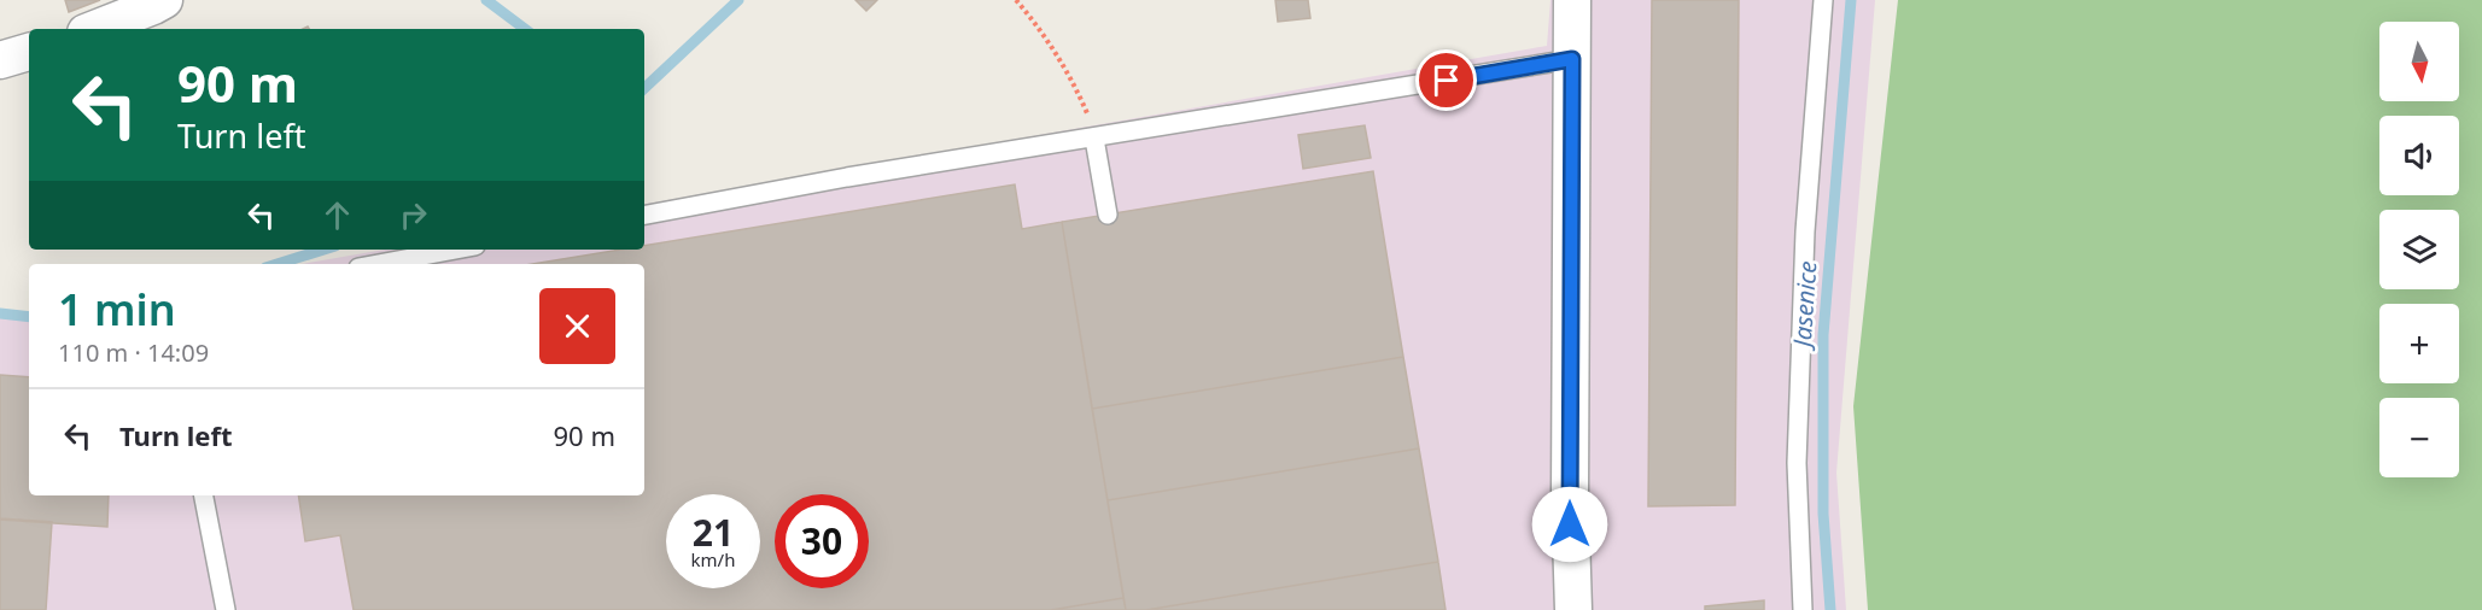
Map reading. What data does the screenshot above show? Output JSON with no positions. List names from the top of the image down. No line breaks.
{"water":["Jasenice"],"north":"bottom","page":{"map_buttons":["+","−"],"turn":["90 m","Turn left"],"heading":["1 min","110 m · 14:09"],"list":[{"name":"Turn left","value":"90 m"}],"speed":"21 km/h","limit":"30"}}
